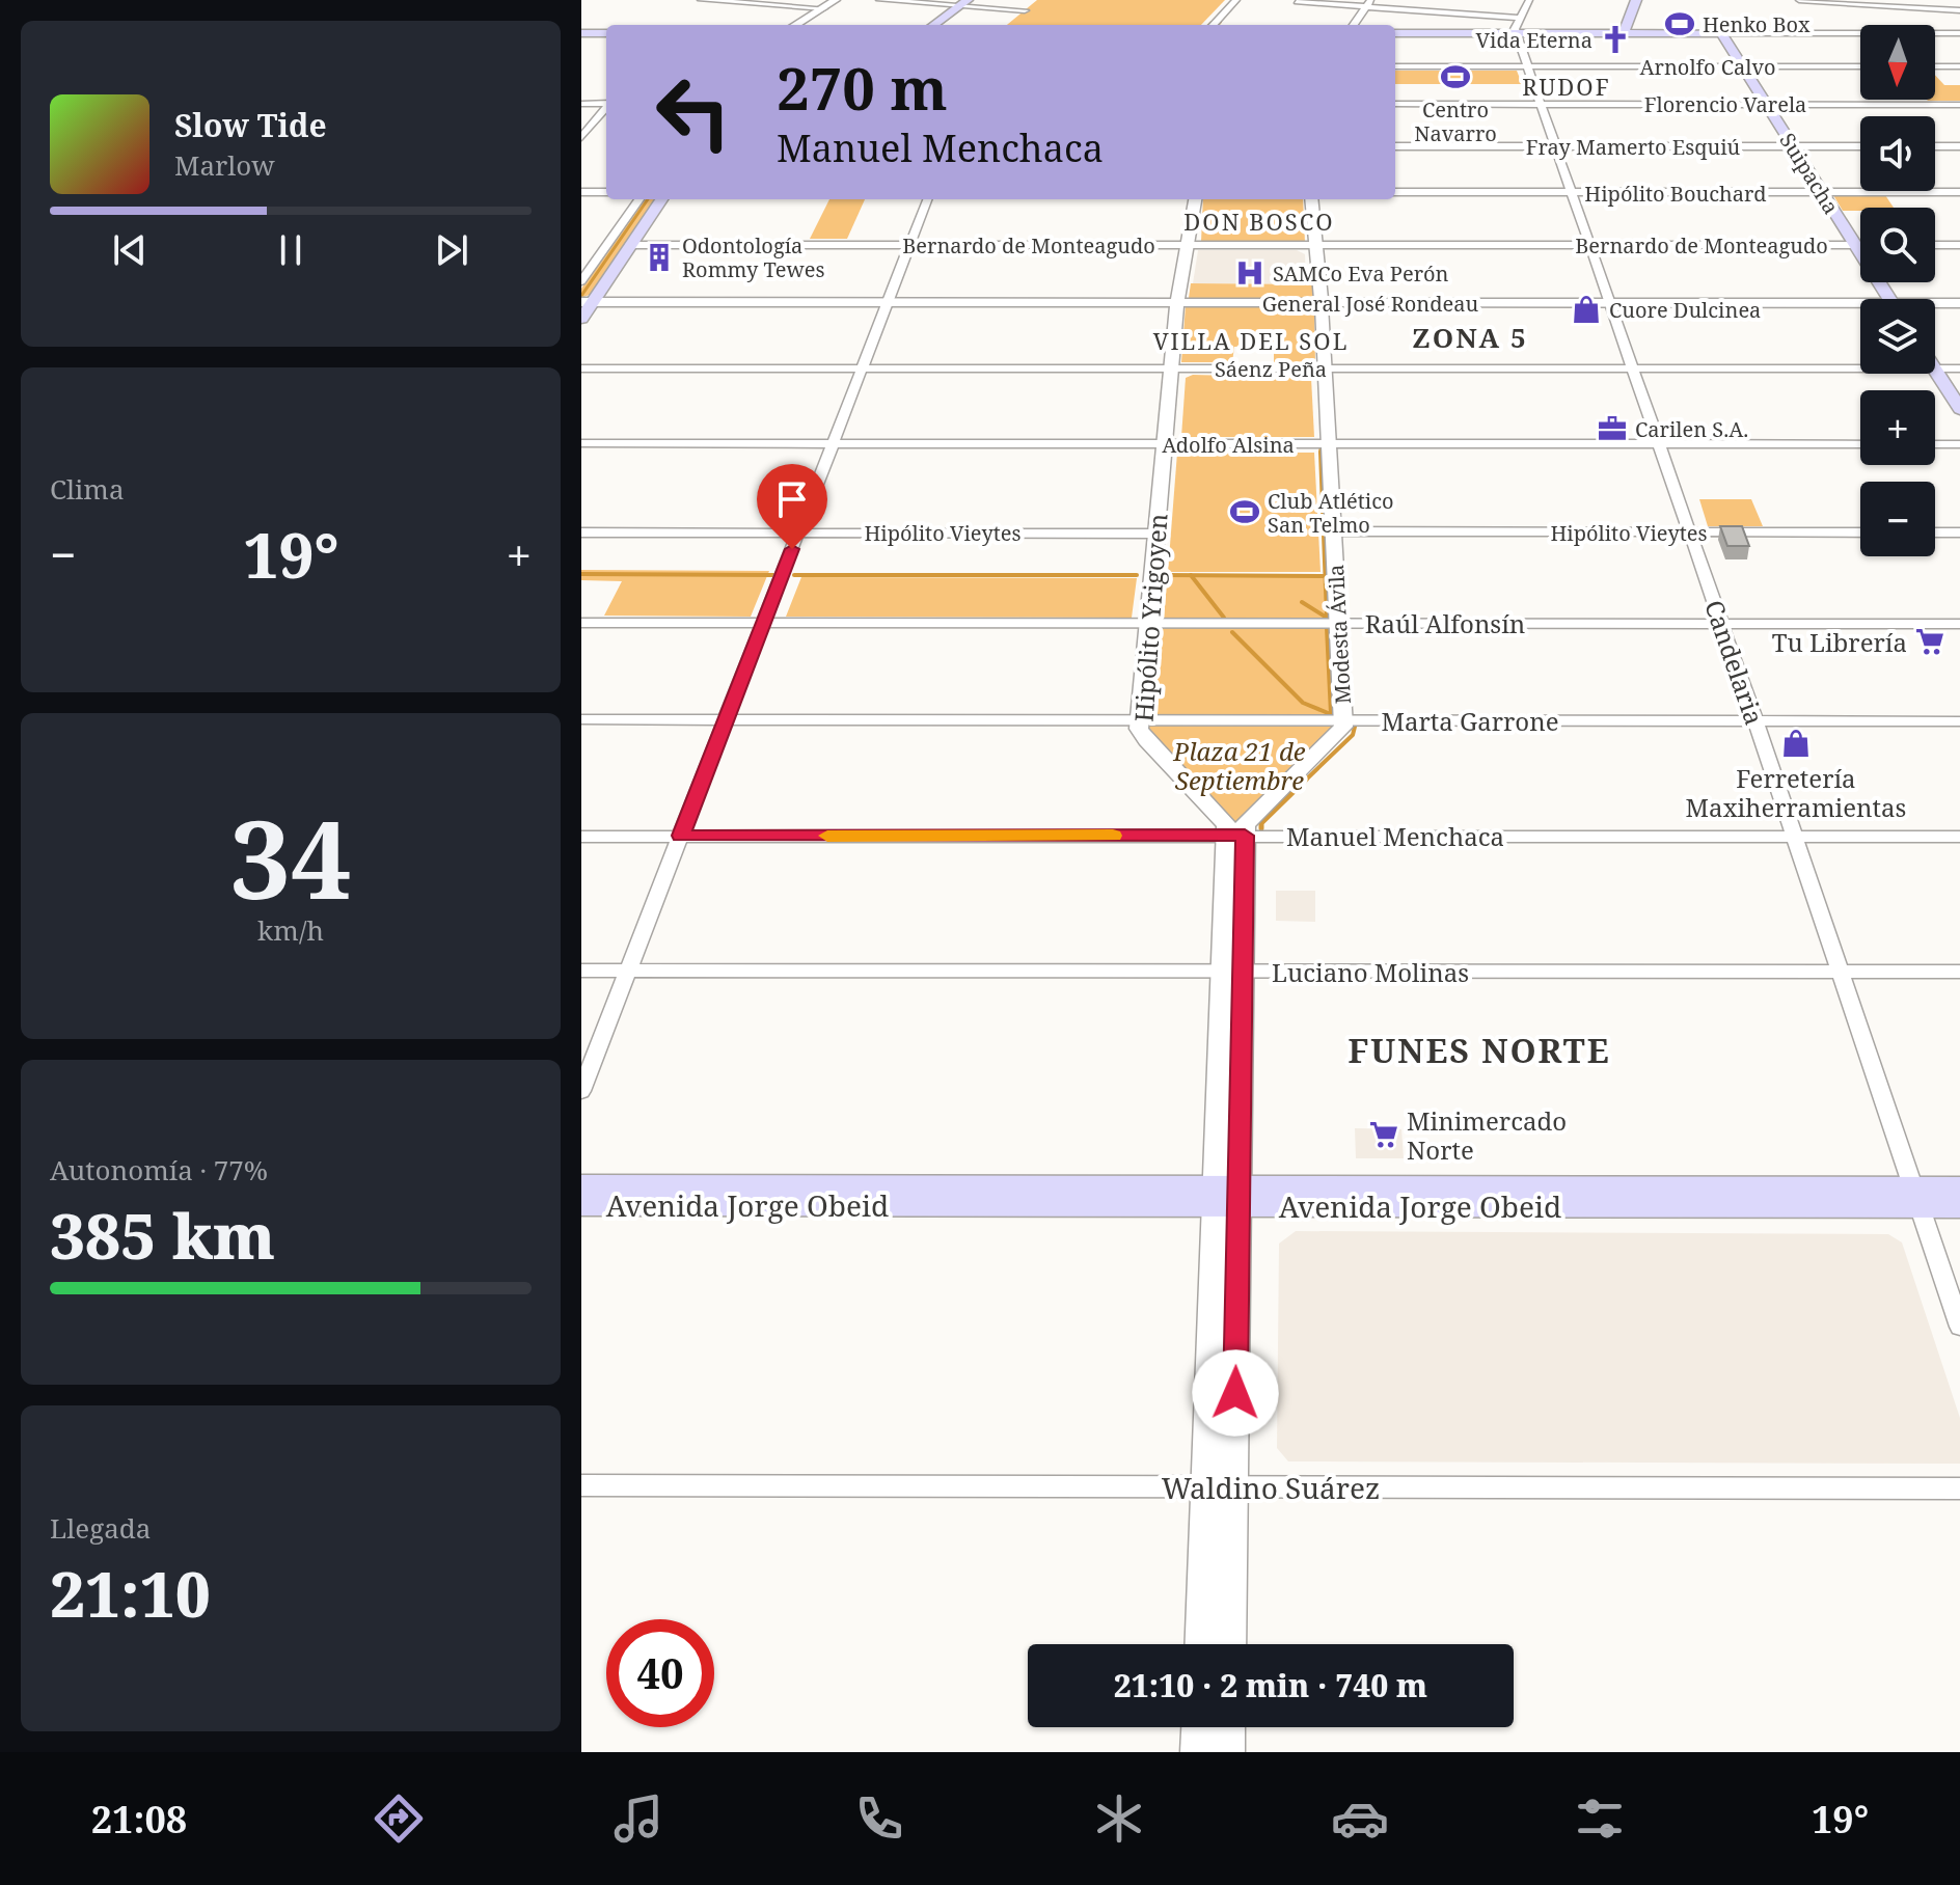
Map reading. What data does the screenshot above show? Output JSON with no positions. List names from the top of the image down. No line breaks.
{"streets":{"main road":["Suipacha","Avenida Jorge Obeid"],"street":["Arnolfo Calvo","Florencio Varela","Fray Mamerto Esquiú","Hipólito Bouchard","Bernardo de Monteagudo","General José Rondeau","Sáenz Peña","Adolfo Alsina","Hipólito Vieytes","Hipólito Yrigoyen","Raúl Alfonsín","Modesta Ávila","Candelaria","Marta Garrone","Manuel Menchaca","Luciano Molinas","Waldino Suárez"]},"crossings":[["Arnolfo Calvo","Suipacha"],["Arnolfo Calvo","Candelaria"],["Florencio Varela","Suipacha"],["Florencio Varela","Candelaria"],["Fray Mamerto Esquiú","Suipacha"],["Fray Mamerto Esquiú","Candelaria"],["Suipacha","Hipólito Bouchard"],["Suipacha","Bernardo de Monteagudo"],["Hipólito Bouchard","Candelaria"],["Bernardo de Monteagudo","Hipólito Yrigoyen"],["Bernardo de Monteagudo","Modesta Ávila"],["Bernardo de Monteagudo","Candelaria"],["General José Rondeau","Hipólito Yrigoyen"],["General José Rondeau","Modesta Ávila"],["General José Rondeau","Candelaria"],["Sáenz Peña","Hipólito Yrigoyen"],["Sáenz Peña","Modesta Ávila"],["Sáenz Peña","Candelaria"],["Adolfo Alsina","Hipólito Yrigoyen"],["Adolfo Alsina","Modesta Ávila"],["Adolfo Alsina","Candelaria"],["Hipólito Vieytes","Hipólito Yrigoyen"],["Hipólito Vieytes","Modesta Ávila"],["Hipólito Vieytes","Candelaria"],["Hipólito Yrigoyen","Raúl Alfonsín"],["Hipólito Yrigoyen","Modesta Ávila"],["Hipólito Yrigoyen","Marta Garrone"],["Hipólito Yrigoyen","Manuel Menchaca"],["Raúl Alfonsín","Modesta Ávila"],["Raúl Alfonsín","Candelaria"],["Modesta Ávila","Marta Garrone"],["Modesta Ávila","Manuel Menchaca"],["Candelaria","Marta Garrone"],["Candelaria","Manuel Menchaca"],["Candelaria","Luciano Molinas"],["Candelaria","Avenida Jorge Obeid"]],"districts":["RUDOF","DON BOSCO","ZONA 5","VILLA DEL SOL","FUNES NORTE"],"parks":["Plaza 21 de Septiembre"],"places":{"sports":["Henko Box","Centro Navarro","Club Atlético San Telmo"],"church":["Vida Eterna"],"building":["Odontología Rommy Tewes"],"hospital":["SAMCo Eva Perón"],"shop":["Cuore Dulcinea","Ferretería Maxiherramientas"],"office":["Carilen S.A."],"supermarket":["Tu Librería","Minimercado Norte"]},"north":"bottom","page":{"map_buttons":["+","−"],"turn":["270 m","Manuel Menchaca"],"song":["Slow Tide","Marlow"],"tile":["Clima",["34","km/h"],["Autonomía · 77%","385 km"],["Llegada","21:10"]],"heat":["−","19°","+"],"limit":"40","trip":"21:10 · 2 min · 740 m","tabs":["21:08","19°"]}}
